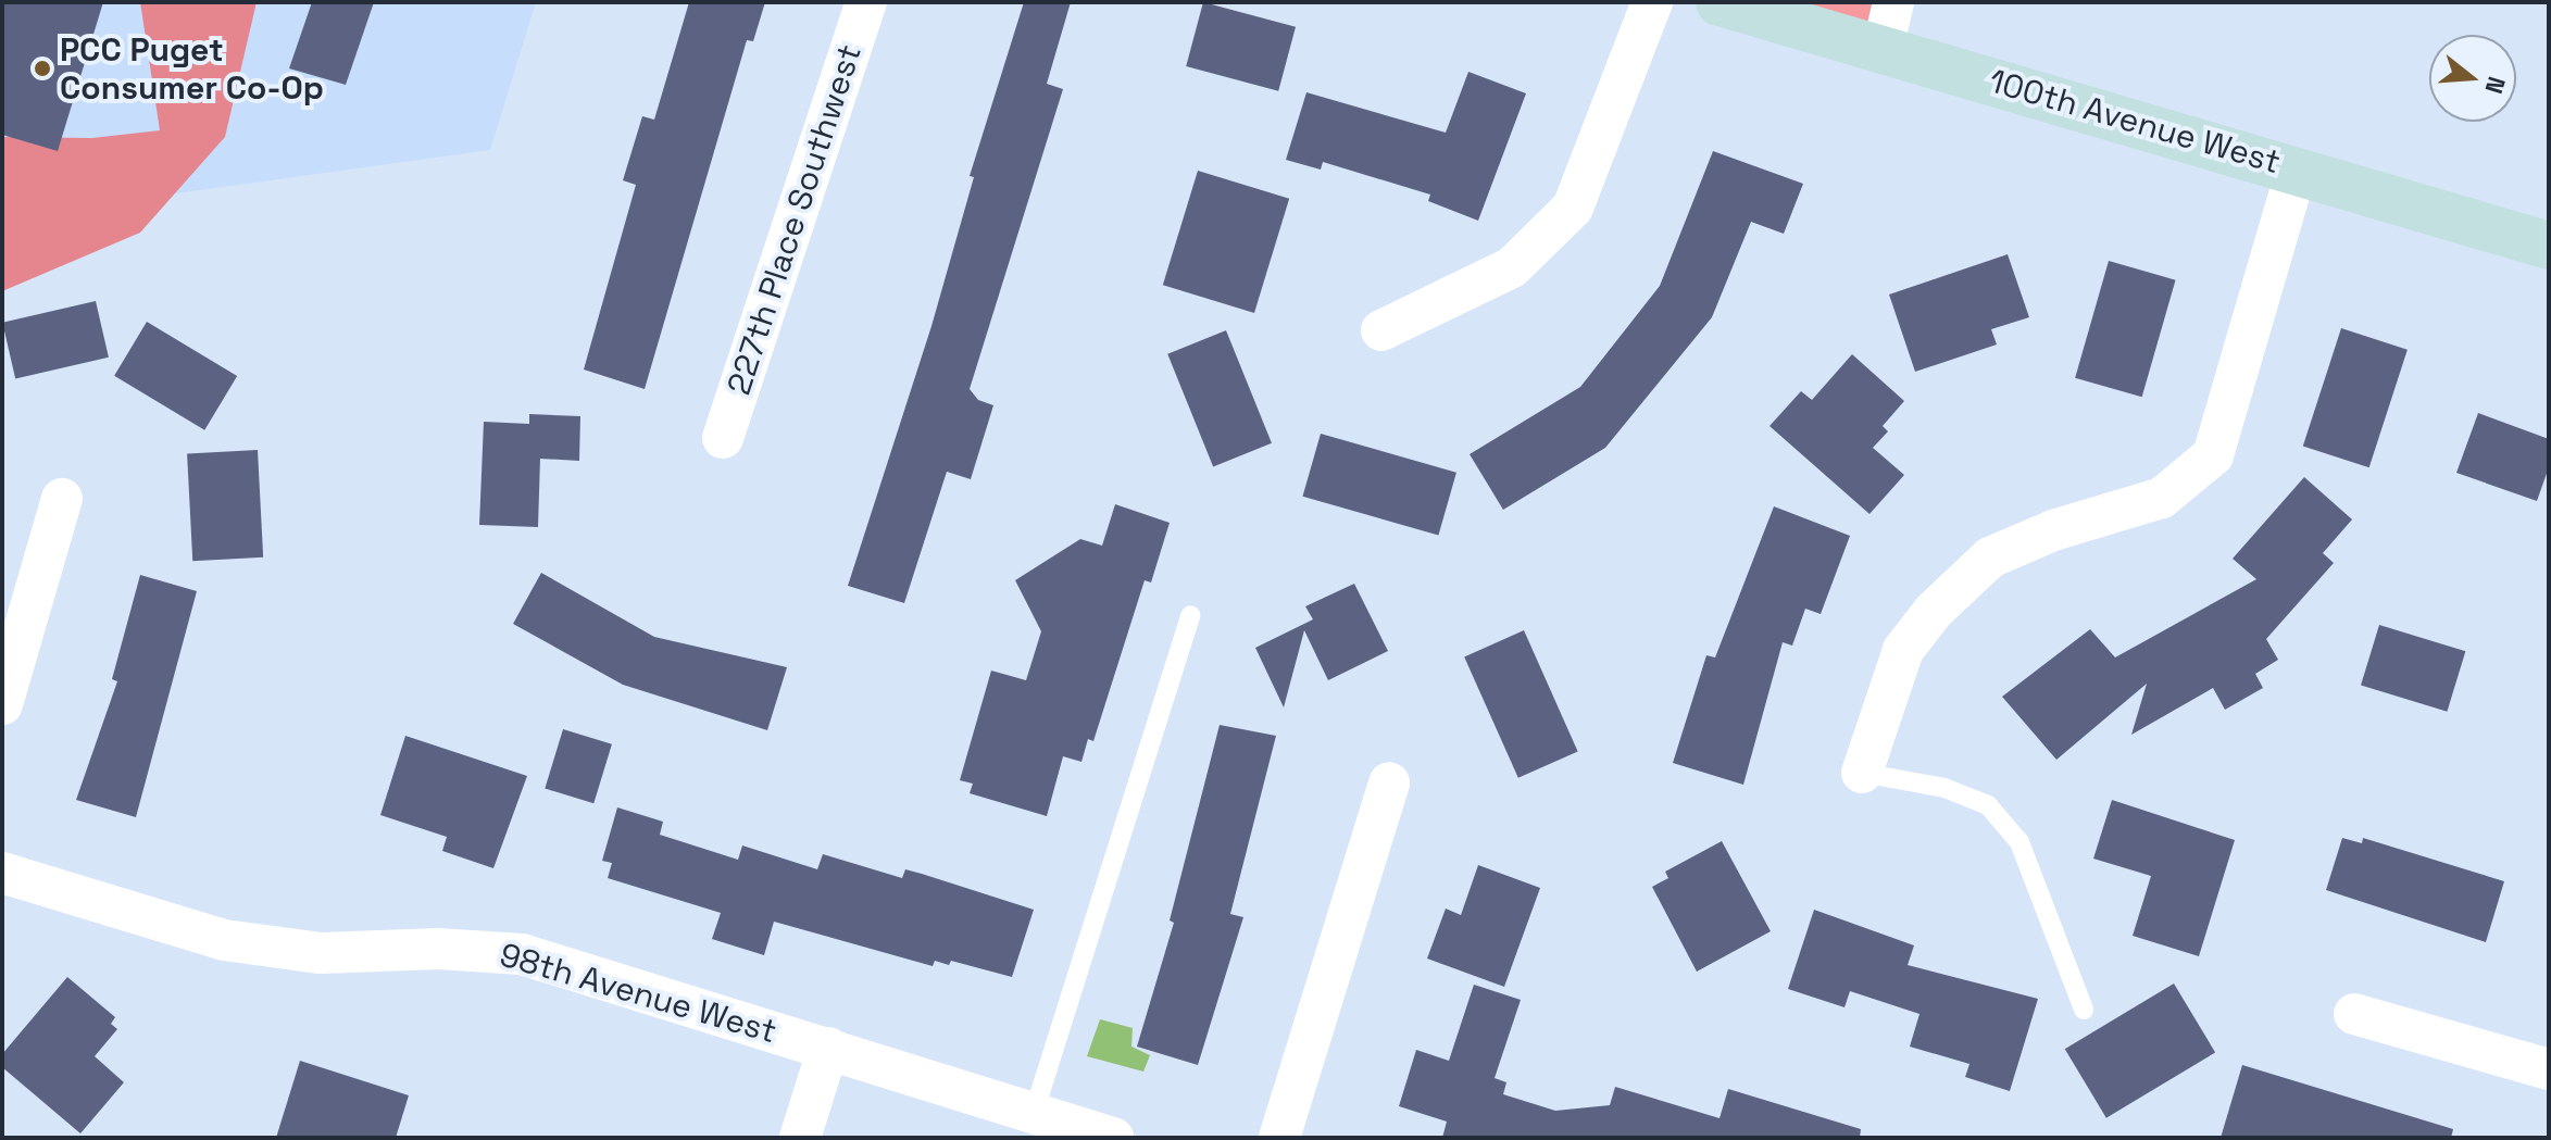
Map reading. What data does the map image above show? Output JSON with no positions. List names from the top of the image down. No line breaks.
{"streets":{"main road":["100th Avenue West"],"street":["227th Place Southwest","98th Avenue West"]},"places":["PCC Puget Consumer Co-Op"],"north":"right"}
